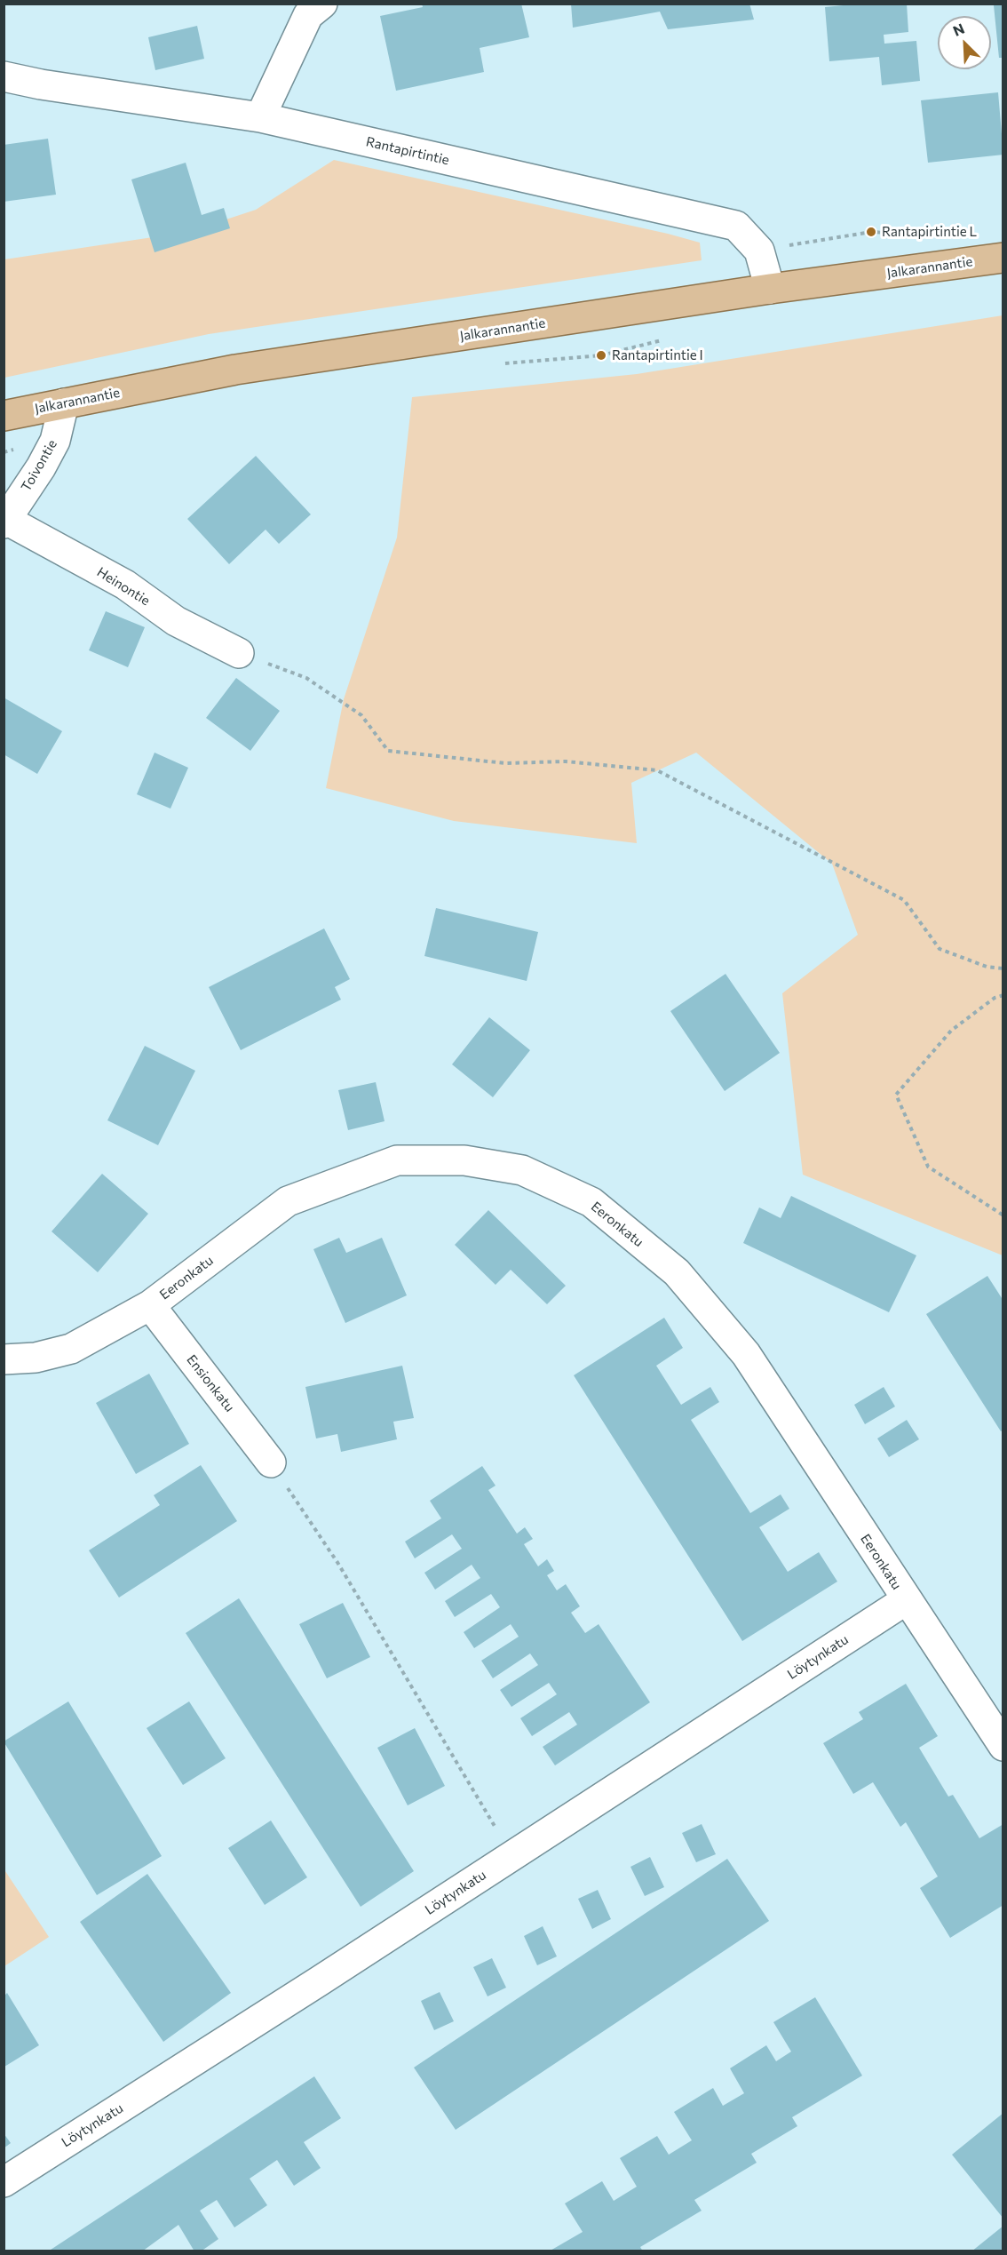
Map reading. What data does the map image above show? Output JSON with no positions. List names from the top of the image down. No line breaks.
{"streets":{"main road":["Jalkarannantie"],"street":["Rantapirtintie","Toivontie","Heinontie","Eeronkatu","Ensionkatu","Löytynkatu"]},"crossings":[["Rantapirtintie","Jalkarannantie"],["Jalkarannantie","Toivontie"],["Toivontie","Heinontie"],["Eeronkatu","Ensionkatu"],["Eeronkatu","Löytynkatu"]],"places":["Rantapirtintie L","Rantapirtintie I"],"north":"top left"}
